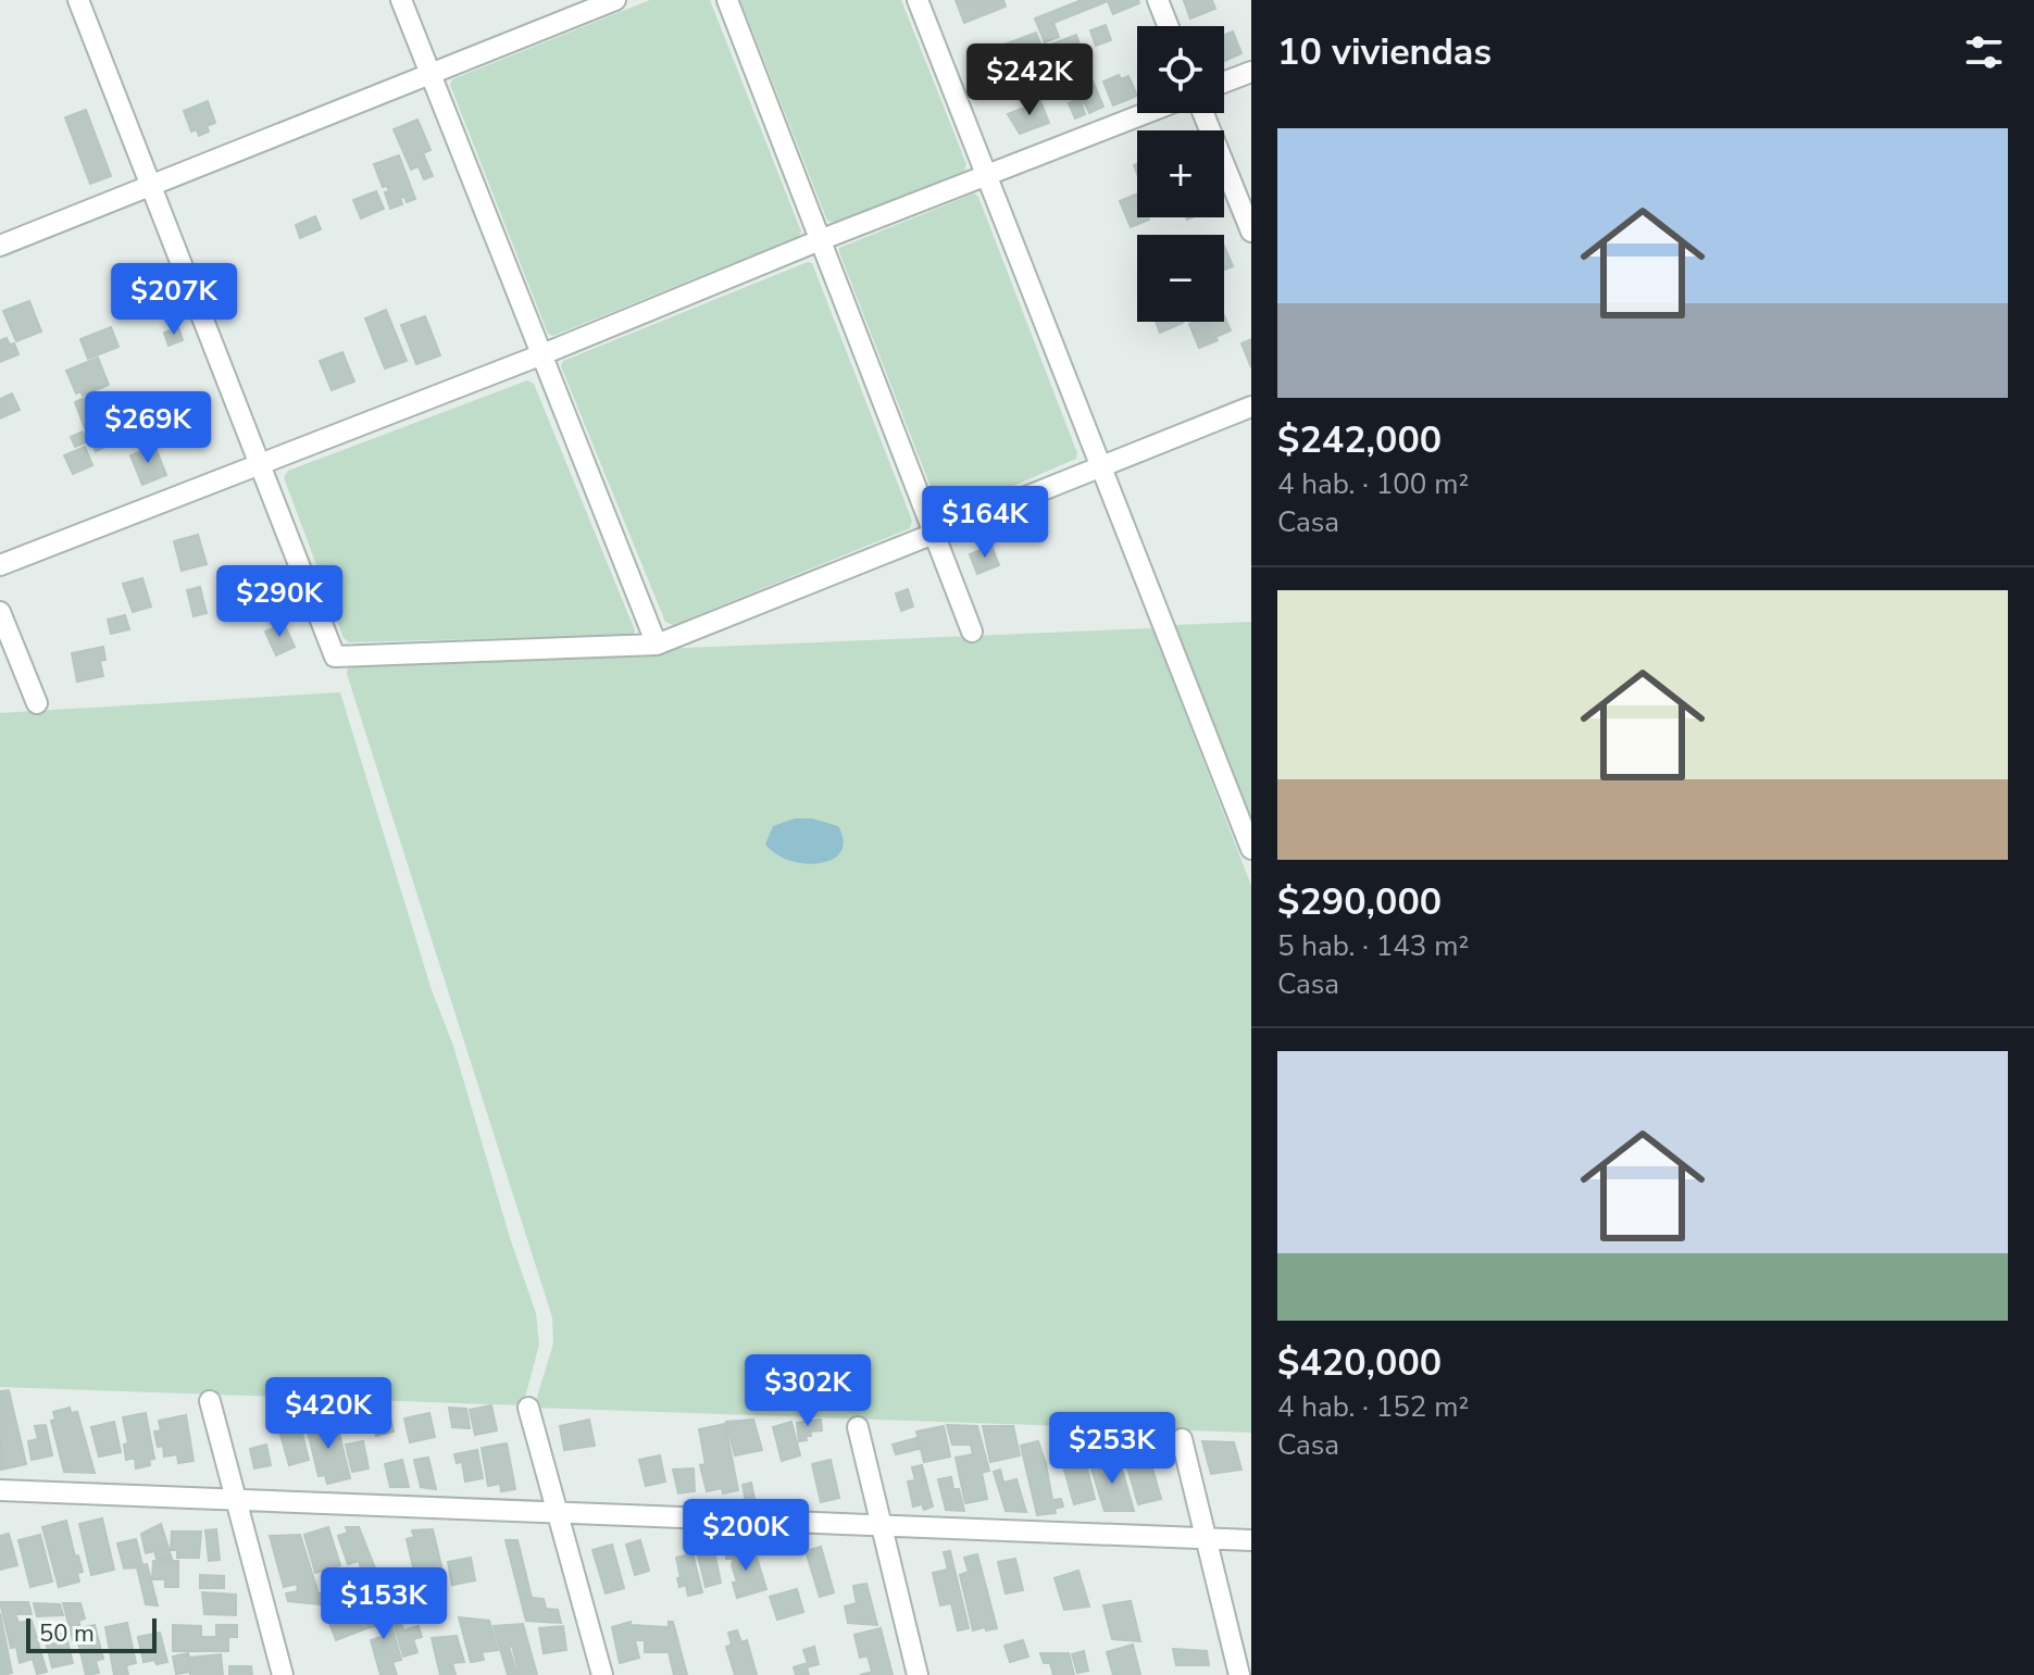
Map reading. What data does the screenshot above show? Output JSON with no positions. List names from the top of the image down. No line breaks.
{"scale_bar":"50 m","page":{"heading":"10 viviendas","map_buttons":["+","−"],"price":["$242K","$207K","$269K","$164K","$290K","$302K","$420K","$253K","$200K","$153K"],"list":[{"name":"$242,000","note":"4 hab. · 100 m² · Casa"},{"name":"$290,000","note":"5 hab. · 143 m² · Casa"},{"name":"$420,000","note":"4 hab. · 152 m² · Casa"}],"scale":"50 m"}}
